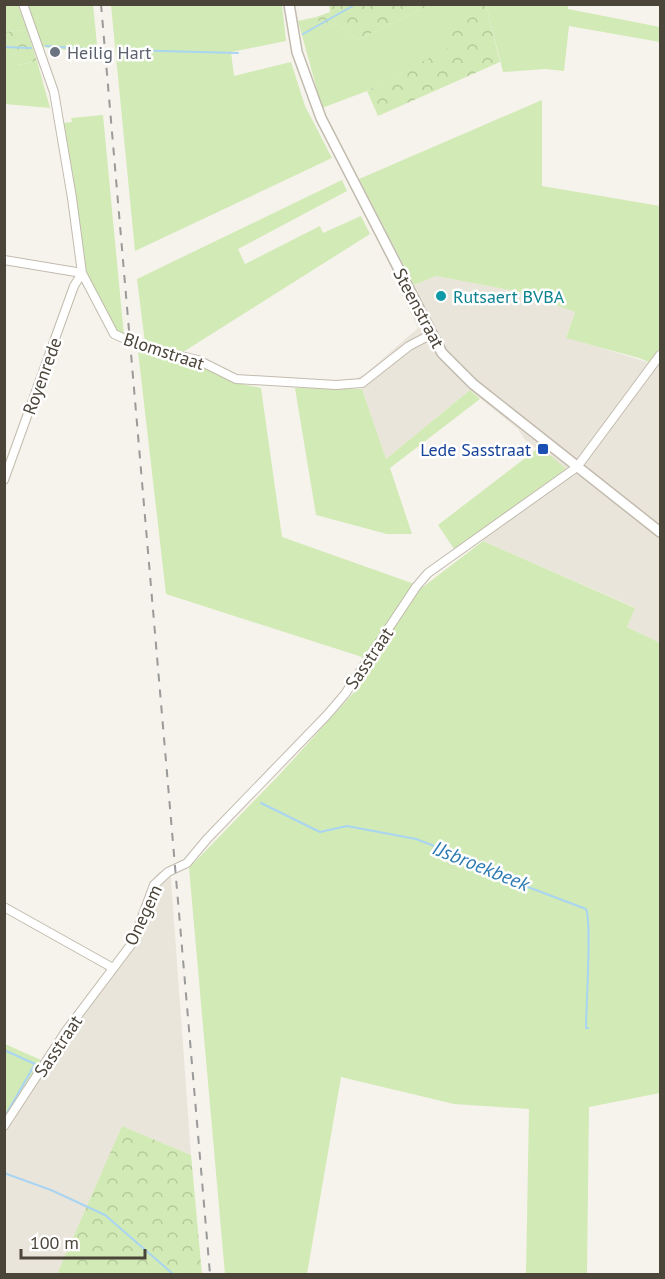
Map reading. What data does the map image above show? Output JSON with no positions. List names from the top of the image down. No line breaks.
{"streets":{"street":["Steenstraat","Blomstraat","Royenrede","Sasstraat","Onegem"]},"crossings":[["Steenstraat","Blomstraat"],["Steenstraat","Sasstraat"],["Blomstraat","Royenrede"],["Sasstraat","Onegem"]],"water":["IJsbroekbeek"],"places":{"other":["Heilig Hart","Rutsaert BVBA"],"transit":["Lede Sasstraat"]},"scale_bar":"100 m"}
